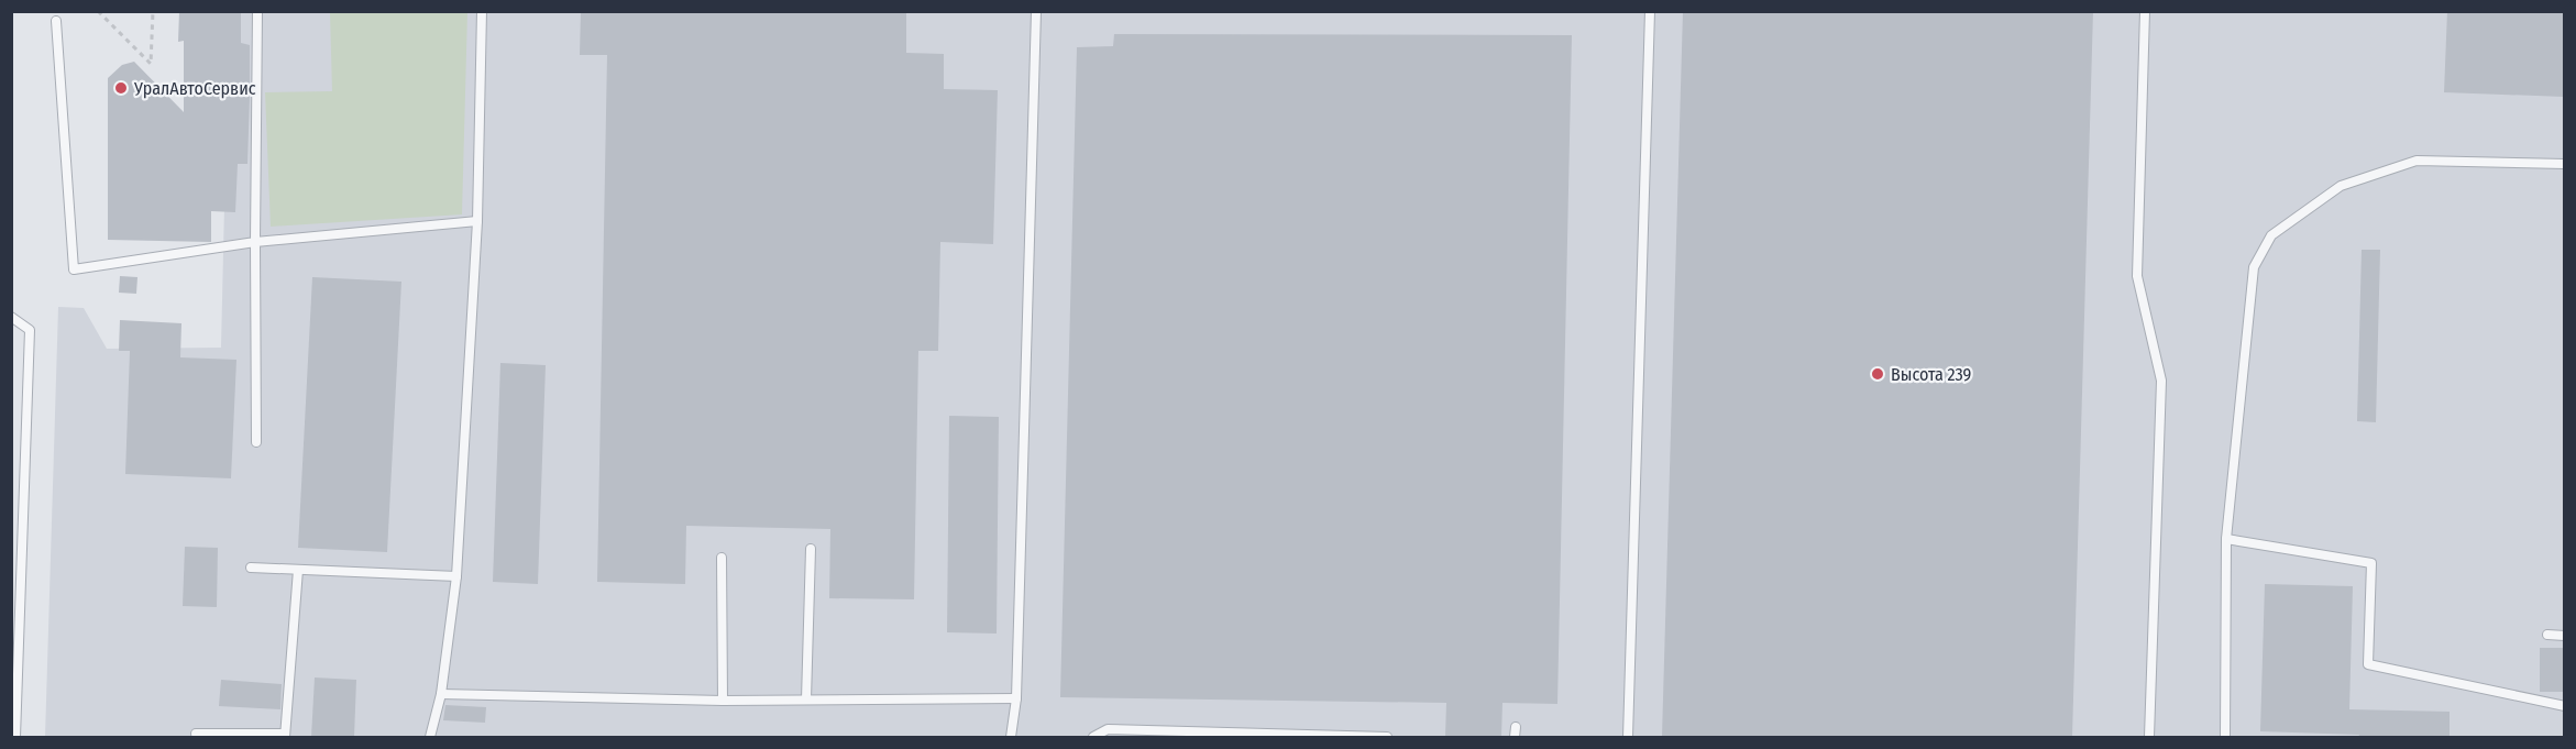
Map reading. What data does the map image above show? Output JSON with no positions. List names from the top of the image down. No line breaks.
{"places":["УралАвтоСервис","Высота 239"]}
